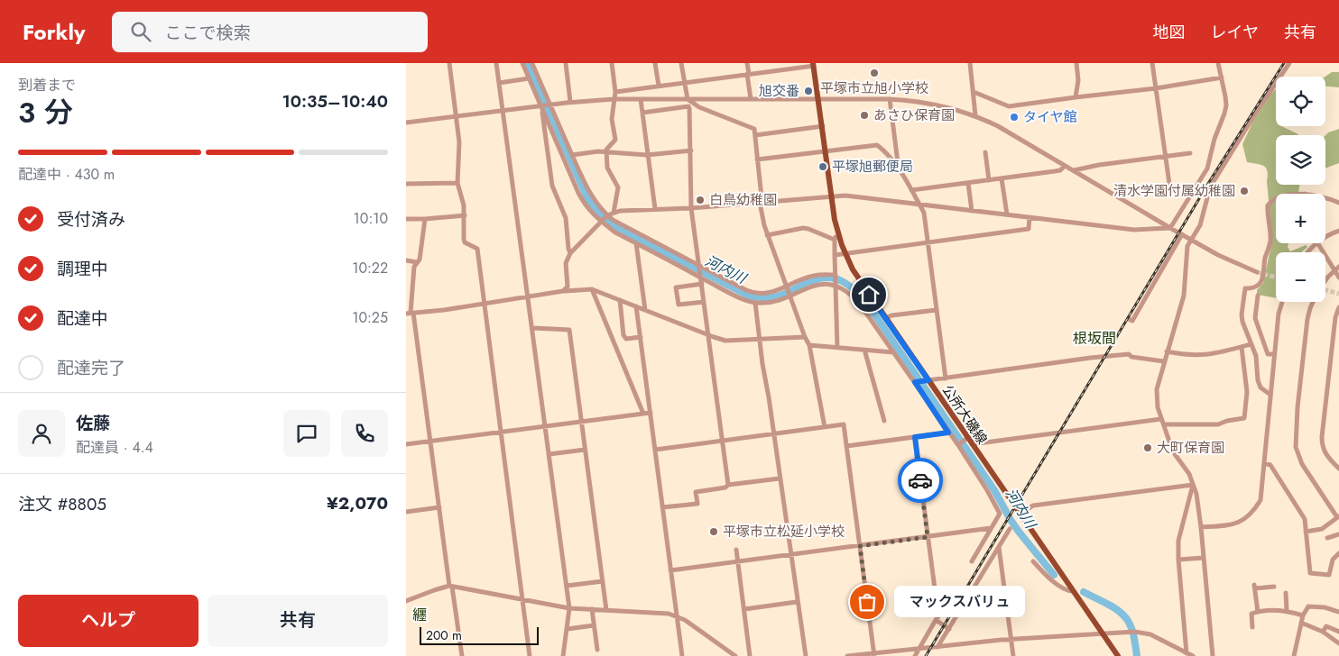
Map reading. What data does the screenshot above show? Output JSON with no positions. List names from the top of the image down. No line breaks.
{"streets":{"main road":["公所大磯線"]},"districts":["根坂間","纒"],"water":["河内川"],"places":["平塚市立旭小学校","旭交番","あさひ保育園","タイヤ館","平塚旭郵便局","清水学園付属幼稚園","白鳥幼稚園","大町保育園","平塚市立松延小学校","マックスバリュ"],"scale_bar":"200 m","page":{"header":"Forkly","search":"ここで検索","nav":["地図","レイヤ","共有"],"heading":["3 分","到着まで","10:35–10:40"],"panel":["佐藤","配達員 · 4.4","注文 #8805","¥2,070"],"map_buttons":["+","−"],"bar":"配達中 · 430 m","list":[["受付済み","10:10"],["調理中","10:22"],["配達中","10:25"],"配達完了"],"buttons":["ヘルプ","共有"],"bubble":"マックスバリュ","scale":"200 m"}}
